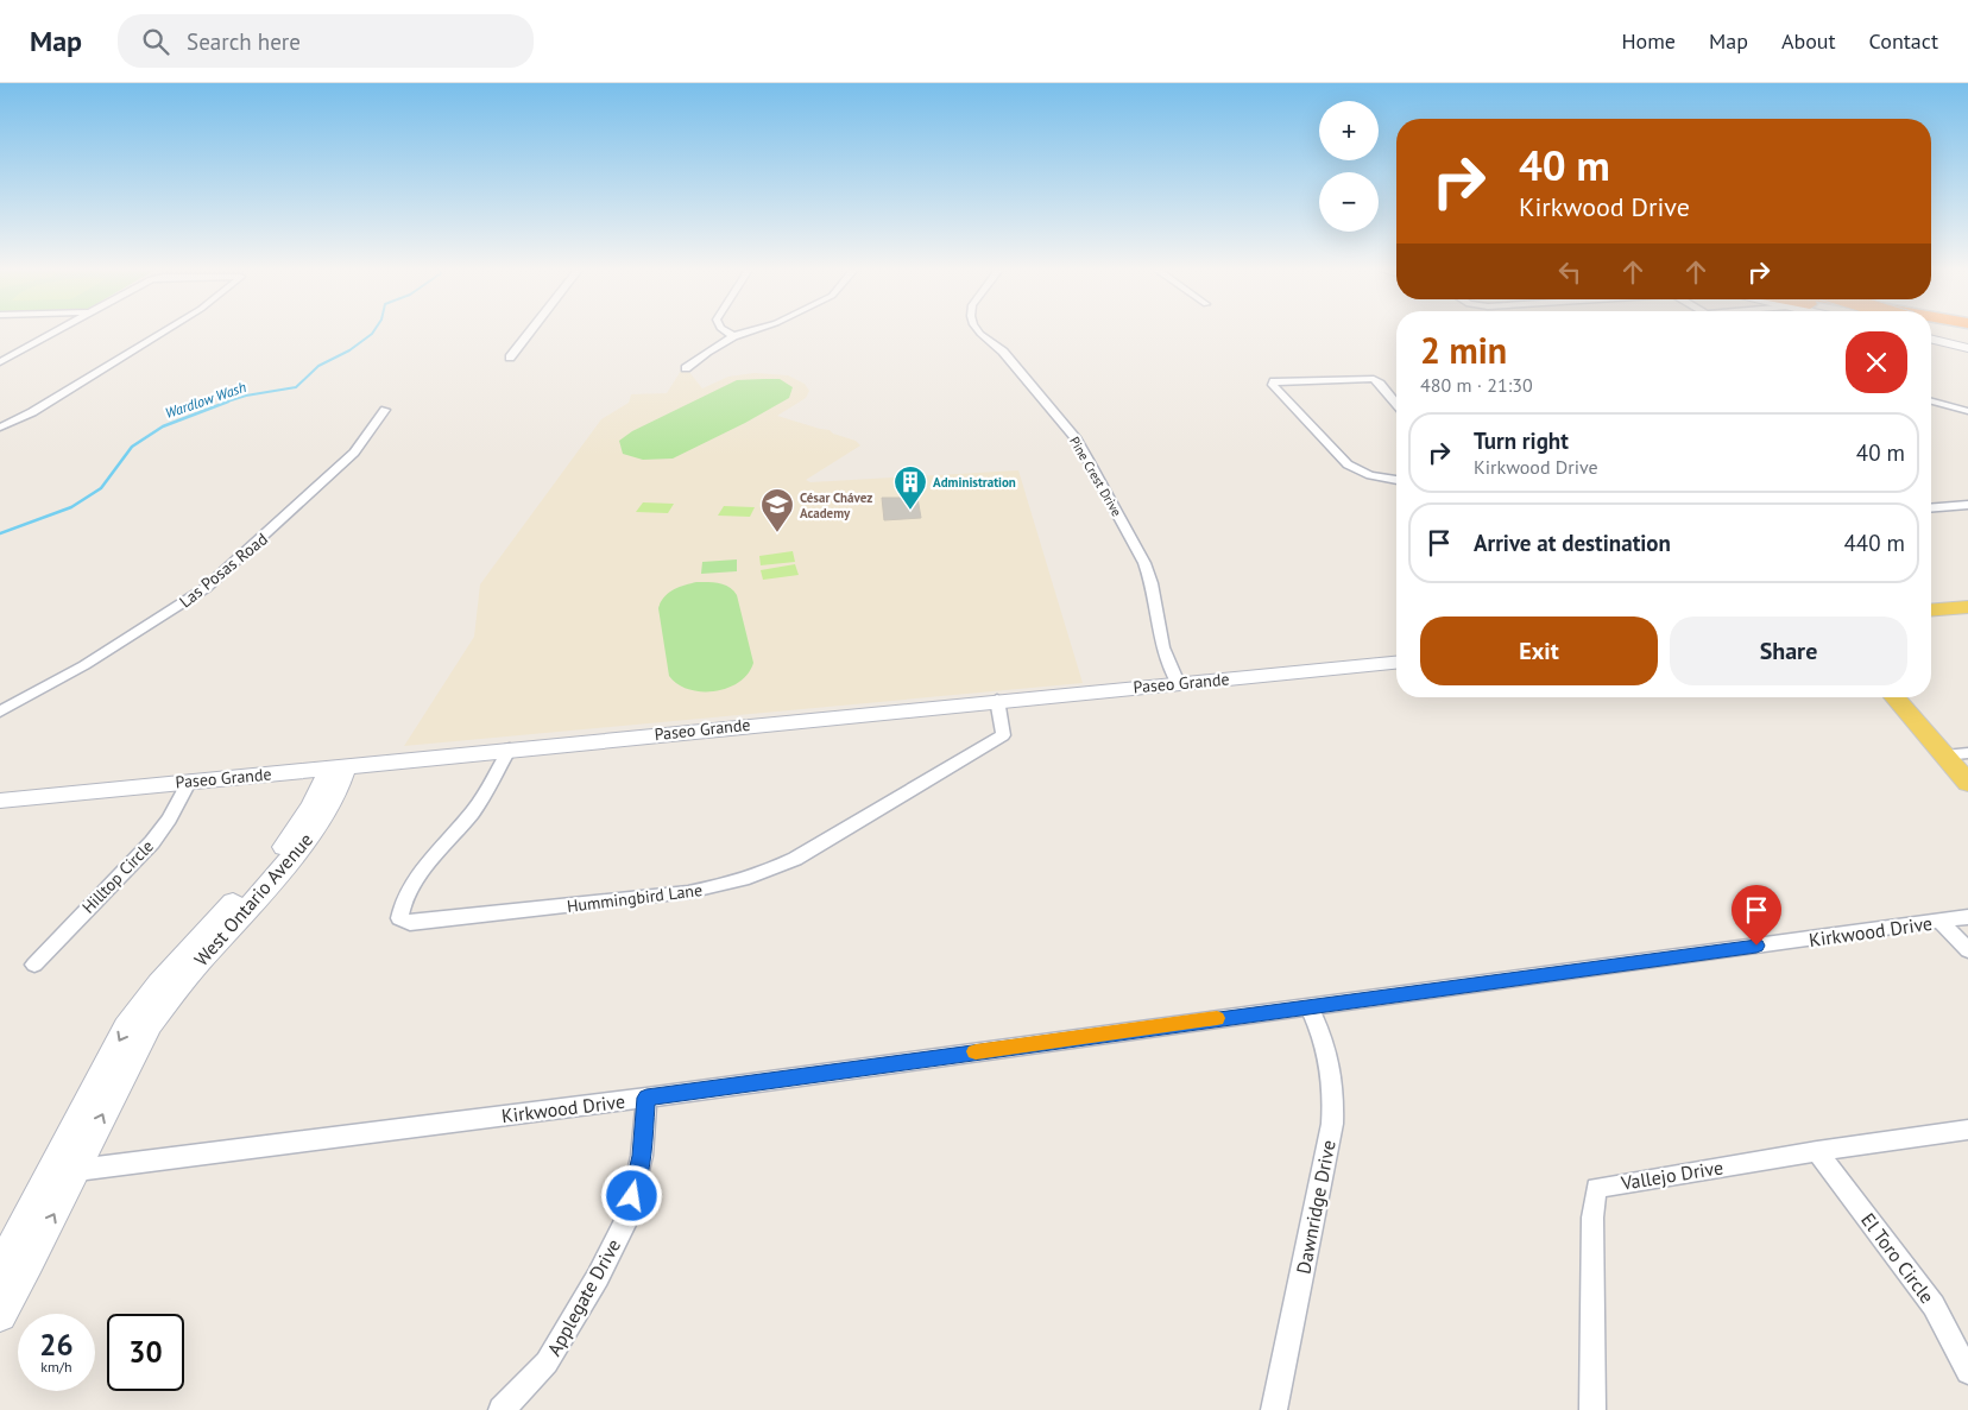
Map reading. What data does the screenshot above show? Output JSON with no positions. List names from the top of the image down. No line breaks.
{"streets":{"main road":["Paseo Grande","West Ontario Avenue"],"street":["Pine Crest Drive","Las Posas Road","Hilltop Circle","Hummingbird Lane","Kirkwood Drive","Vallejo Drive","Dawnridge Drive","El Toro Circle","Applegate Drive"]},"crossings":[["Pine Crest Drive","Paseo Grande"],["Paseo Grande","Hilltop Circle"],["Paseo Grande","Hummingbird Lane"],["Paseo Grande","West Ontario Avenue"],["West Ontario Avenue","Kirkwood Drive"],["Kirkwood Drive","Dawnridge Drive"],["Kirkwood Drive","Applegate Drive"],["Vallejo Drive","El Toro Circle"]],"water":["Wardlow Wash"],"places":{"building":["Administration"],"school or university":["César Chávez Academy"]},"page":{"header":"Map","search":"Search here","nav":["Home","Map","About","Contact"],"map_buttons":["+","−"],"turn":["40 m","Kirkwood Drive"],"heading":["2 min","480 m · 21:30"],"list":[{"name":"Turn right","note":"Kirkwood Drive","value":"40 m"},{"name":"Arrive at destination","value":"440 m"}],"buttons":["Exit","Share"],"speed":"26 km/h","limit":"30"}}
